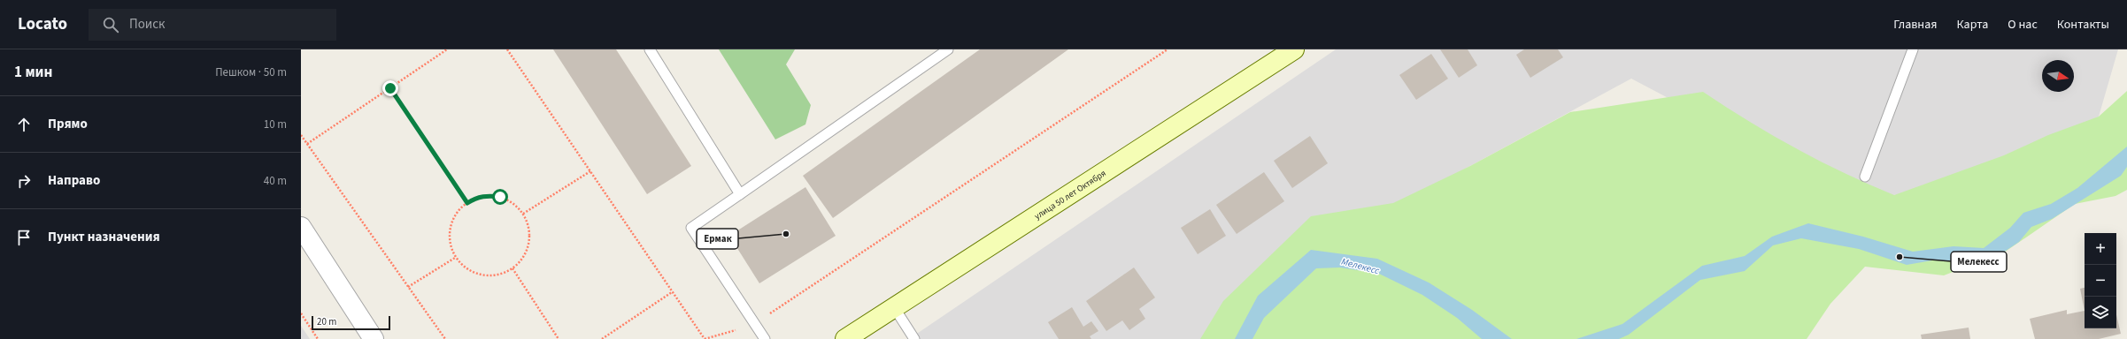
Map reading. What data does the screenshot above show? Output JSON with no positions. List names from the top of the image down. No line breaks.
{"streets":{"main road":["улица 50 лет Октября"]},"water":["Мелекесс"],"places":["Ермак","Мелекесс"],"scale_bar":"20 m","north":"right","page":{"header":"Locato","search":"Поиск","nav":["Главная","Карта","О нас","Контакты"],"heading":["1 мин","Пешком · 50 m"],"list":[["Прямо","10 m"],["Направо","40 m"],"Пункт назначения"],"map_buttons":["+","−"],"scale":"20 m"}}
